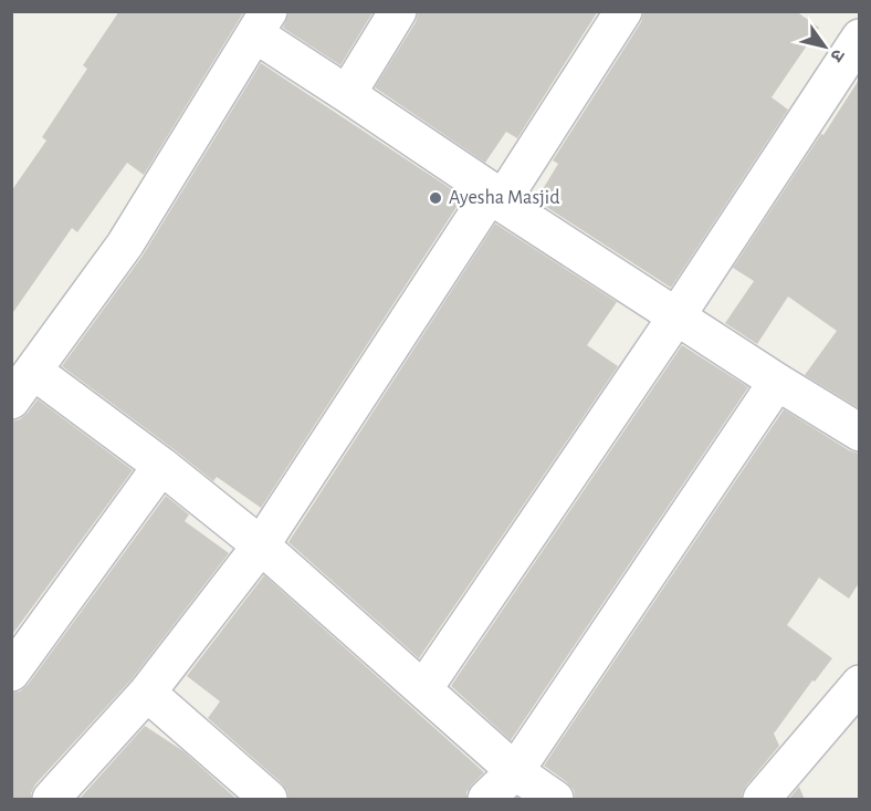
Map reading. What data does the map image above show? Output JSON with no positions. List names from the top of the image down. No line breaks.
{"places":["Ayesha Masjid"],"north":"bottom right"}
